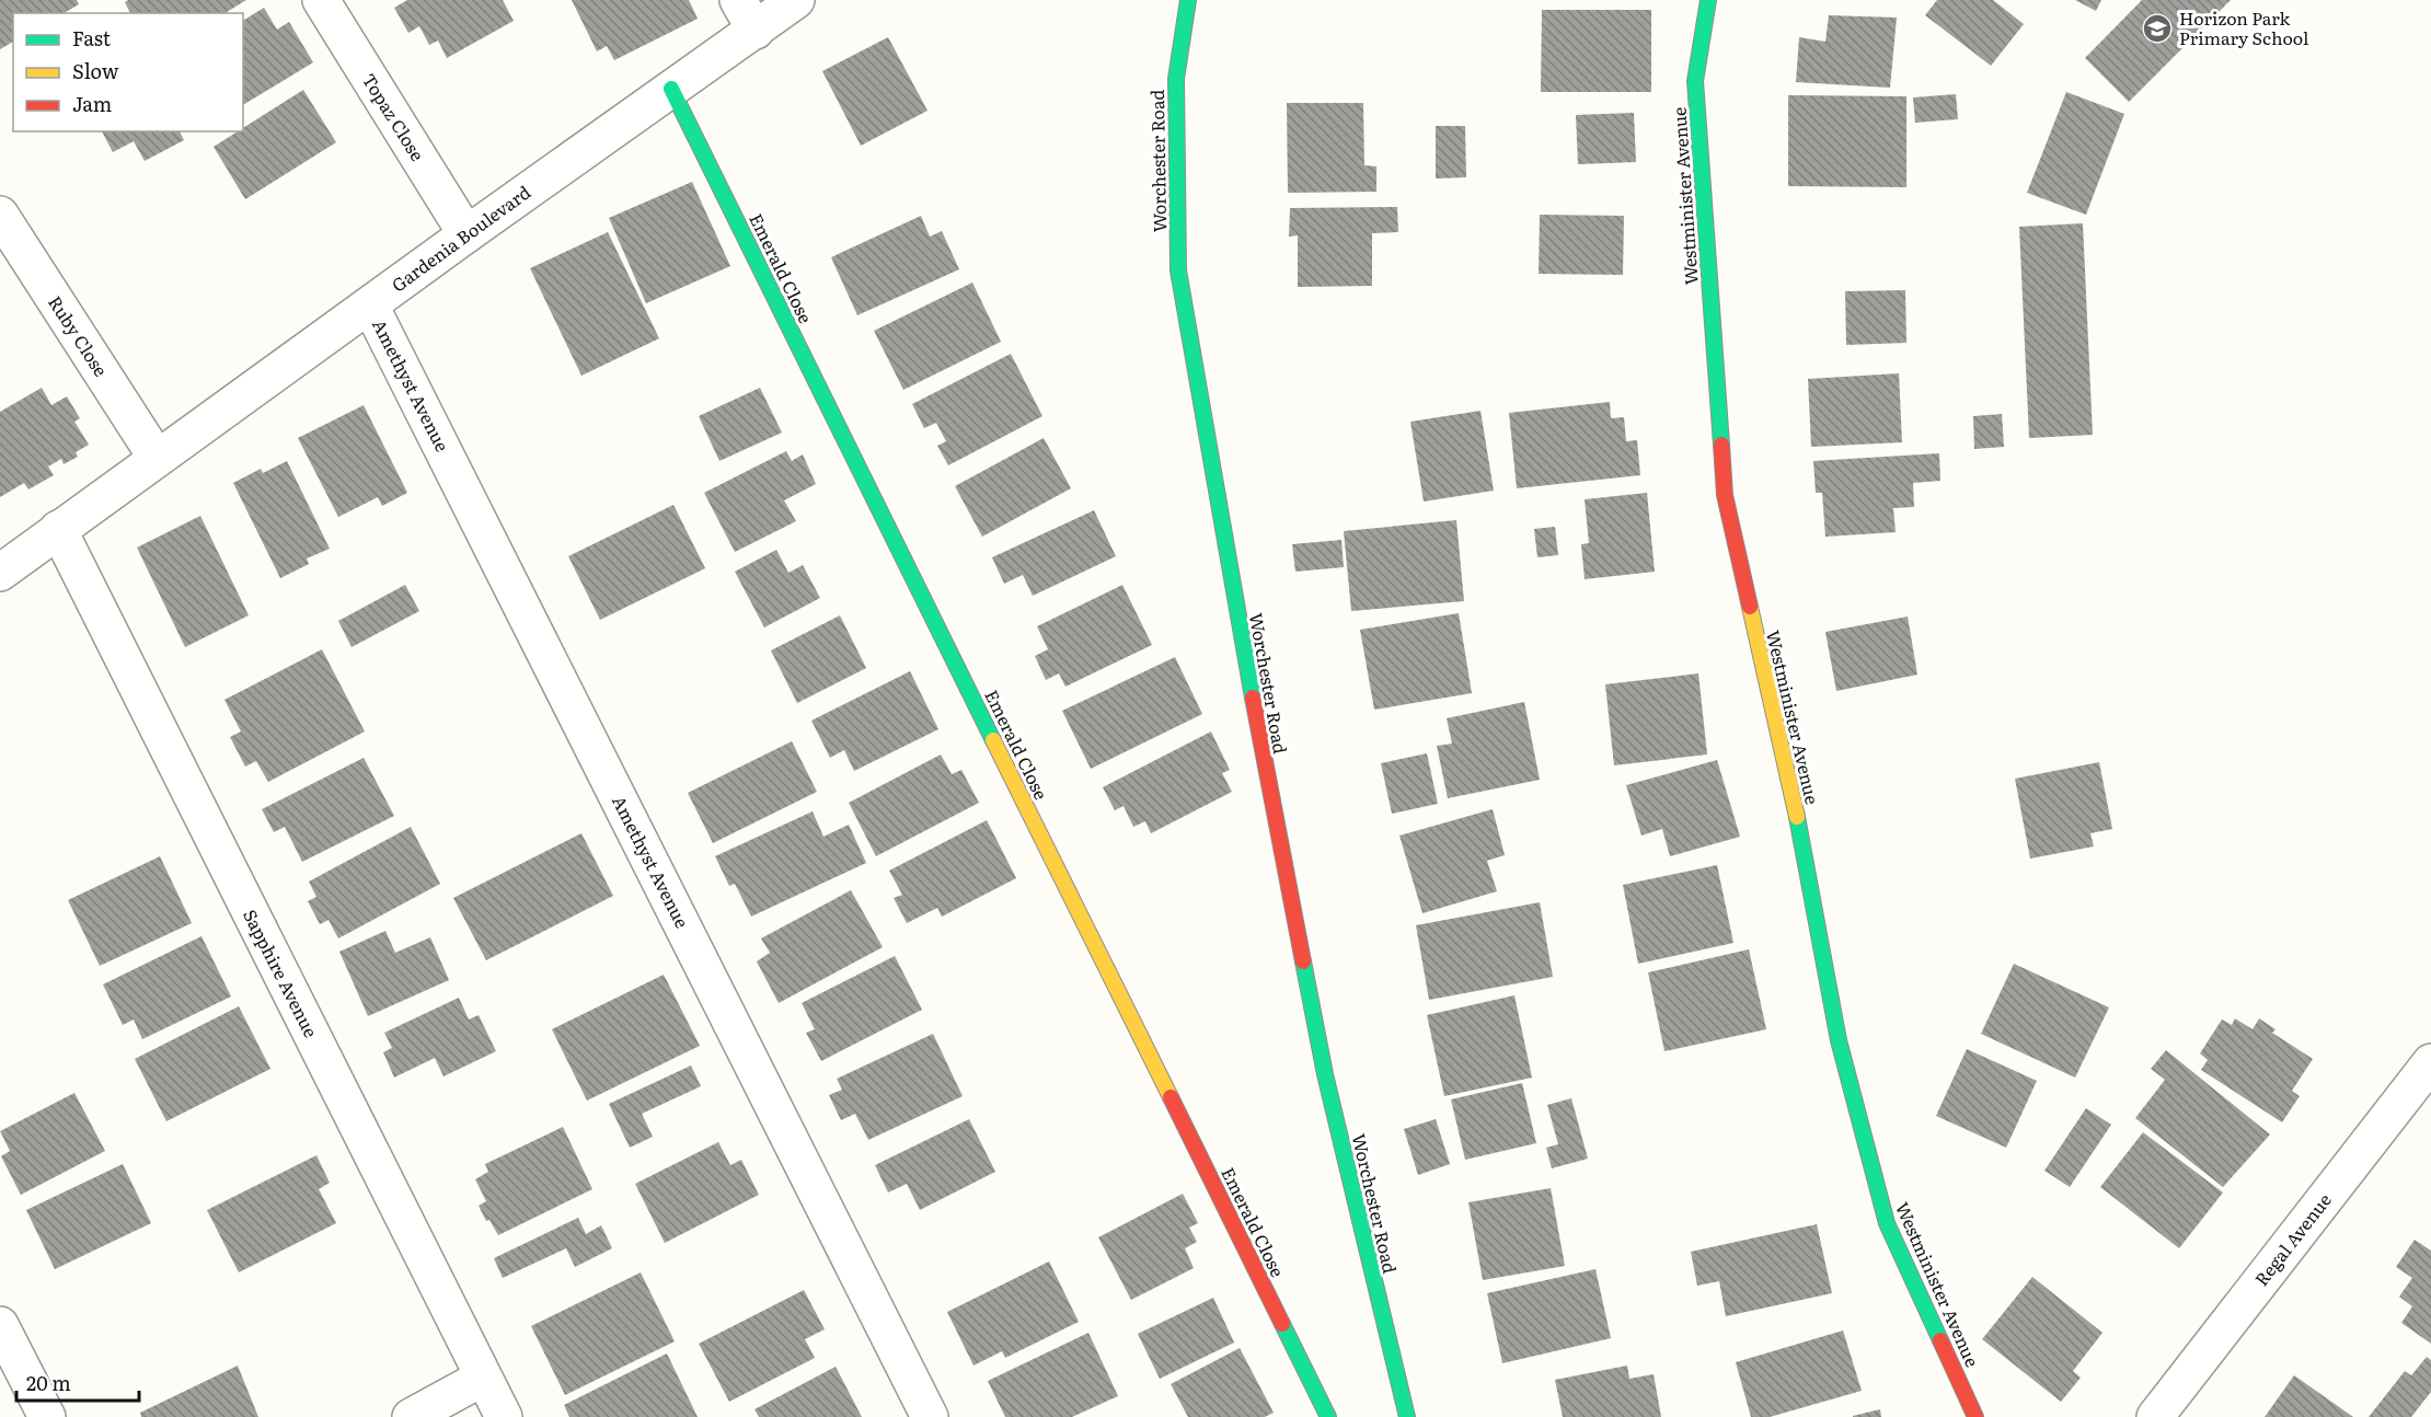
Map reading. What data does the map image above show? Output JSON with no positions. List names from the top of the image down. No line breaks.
{"streets":{"street":["Topaz Close","Worchester Road","Westminister Avenue","Gardenia Boulevard","Emerald Close","Ruby Close","Amethyst Avenue","Sapphire Avenue","Regal Avenue"]},"crossings":[["Topaz Close","Gardenia Boulevard"],["Gardenia Boulevard","Emerald Close"],["Gardenia Boulevard","Ruby Close"],["Gardenia Boulevard","Amethyst Avenue"],["Gardenia Boulevard","Sapphire Avenue"]],"places":{"school or university":["Horizon Park Primary School"]},"legend":["Fast","Slow","Jam"],"scale_bar":"20 m"}
